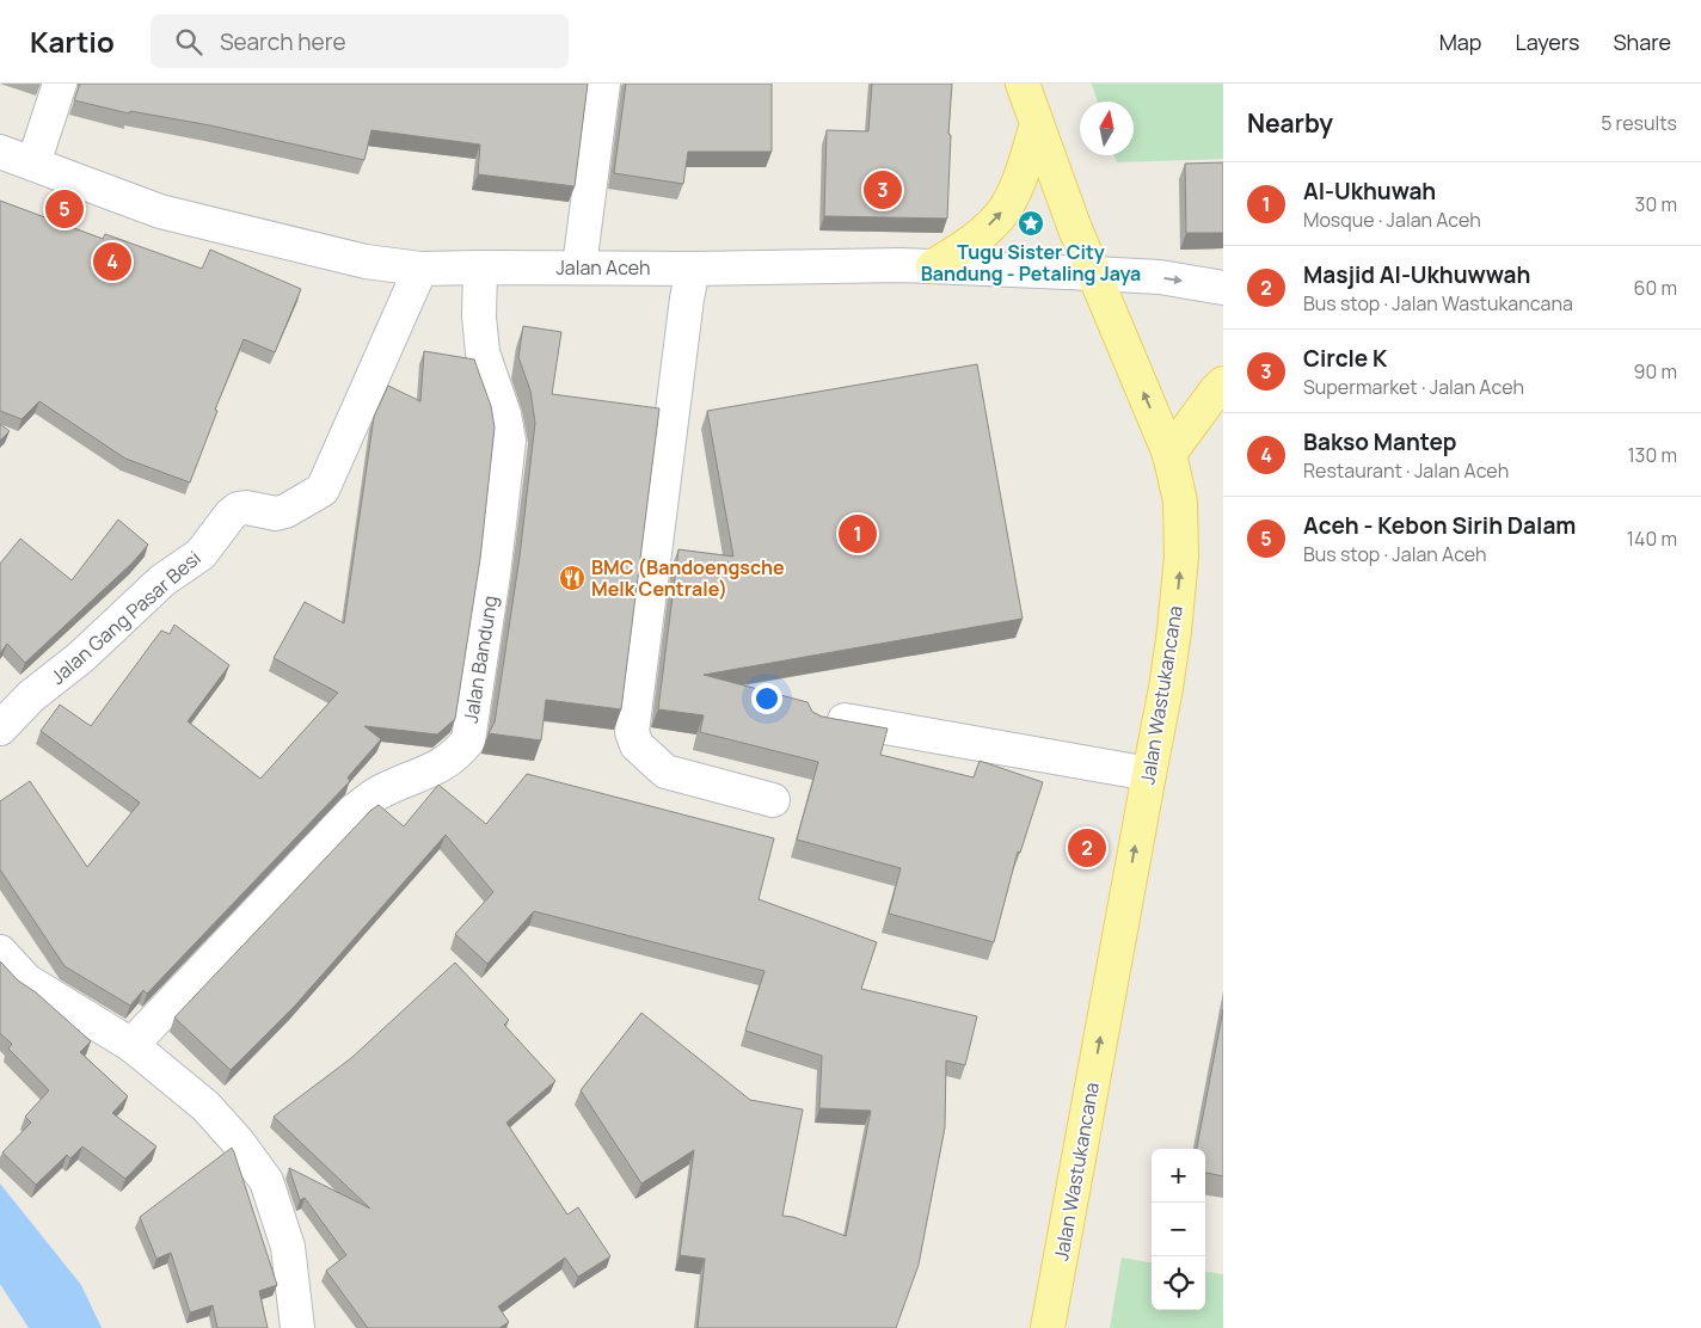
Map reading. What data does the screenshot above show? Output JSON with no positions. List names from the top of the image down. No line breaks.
{"streets":{"main road":["Jalan Wastukancana"],"street":["Jalan Aceh","Jalan Gang Pasar Besi","Jalan Bandung"]},"crossings":[["Jalan Aceh","Jalan Gang Pasar Besi"],["Jalan Aceh","Jalan Bandung"],["Jalan Aceh","Jalan Wastukancana"]],"one_way":["Jalan Wastukancana"],"places":{"place":["Tugu Sister City Bandung - Petaling Jaya"],"restaurant":["BMC (Bandoengsche Melk Centrale)"]},"north":"top","page":{"header":"Kartio","search":"Search here","nav":["Map","Layers","Share"],"heading":["Nearby","5 results"],"list":[{"mark":"1","name":"Al-Ukhuwah","note":"Mosque · Jalan Aceh","value":"30 m"},{"mark":"2","name":"Masjid Al-Ukhuwwah","note":"Bus stop · Jalan Wastukancana","value":"60 m"},{"mark":"3","name":"Circle K","note":"Supermarket · Jalan Aceh","value":"90 m"},{"mark":"4","name":"Bakso Mantep","note":"Restaurant · Jalan Aceh","value":"130 m"},{"mark":"5","name":"Aceh - Kebon Sirih Dalam","note":"Bus stop · Jalan Aceh","value":"140 m"}],"pins":["3","5","4","1","2"],"map_buttons":["+","−"]}}
